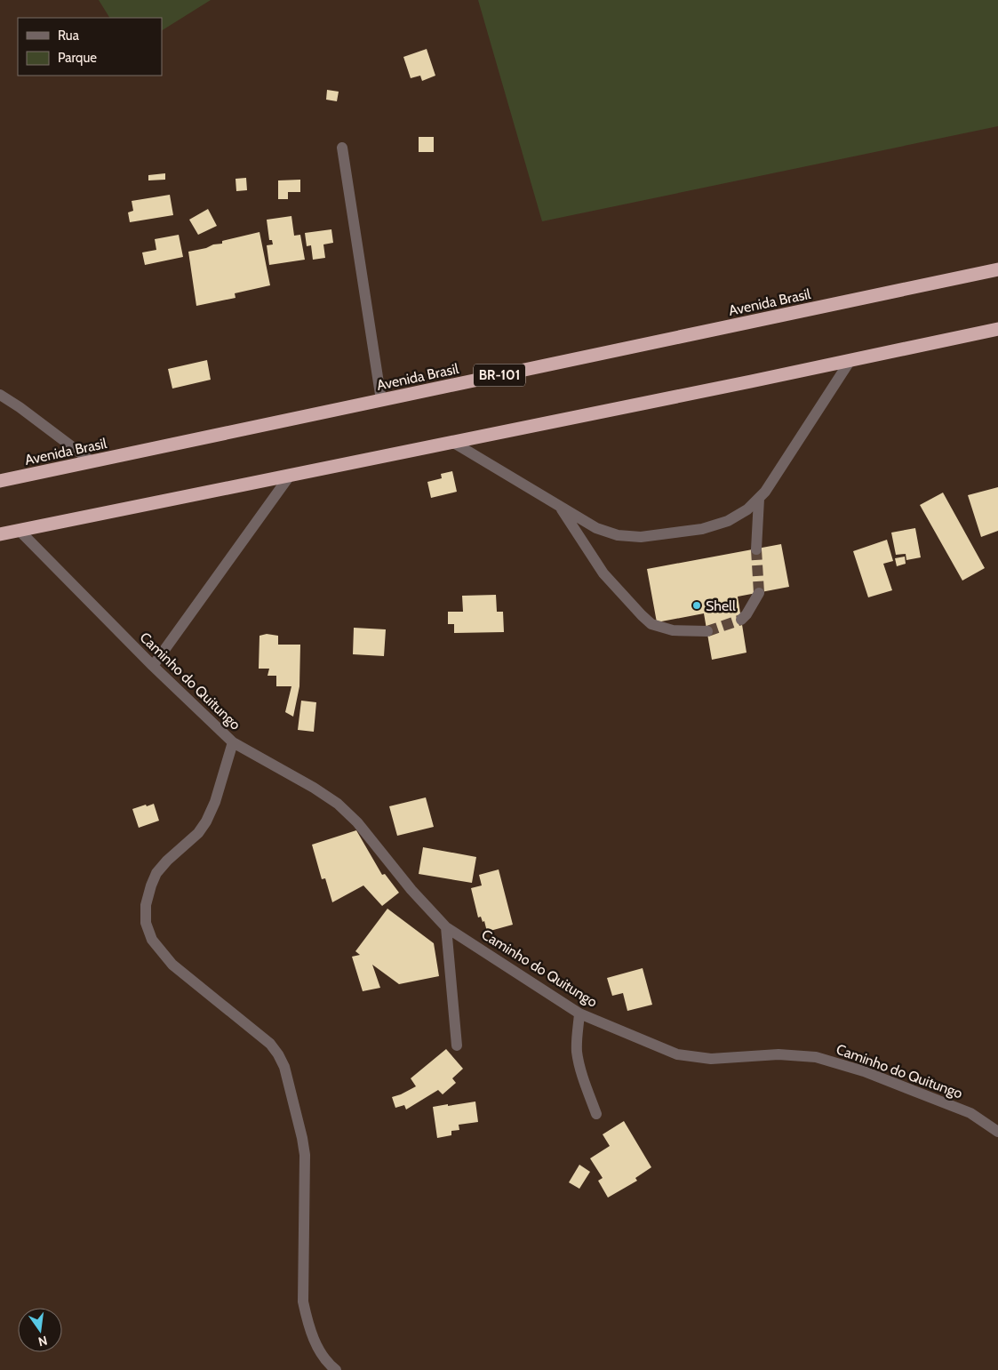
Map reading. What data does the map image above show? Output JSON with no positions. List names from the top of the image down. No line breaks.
{"streets":{"highway":["Avenida Brasil","BR-101"],"street":["Caminho do Quitungo"]},"places":["Shell"],"legend":["Rua","Parque"],"north":"bottom"}
